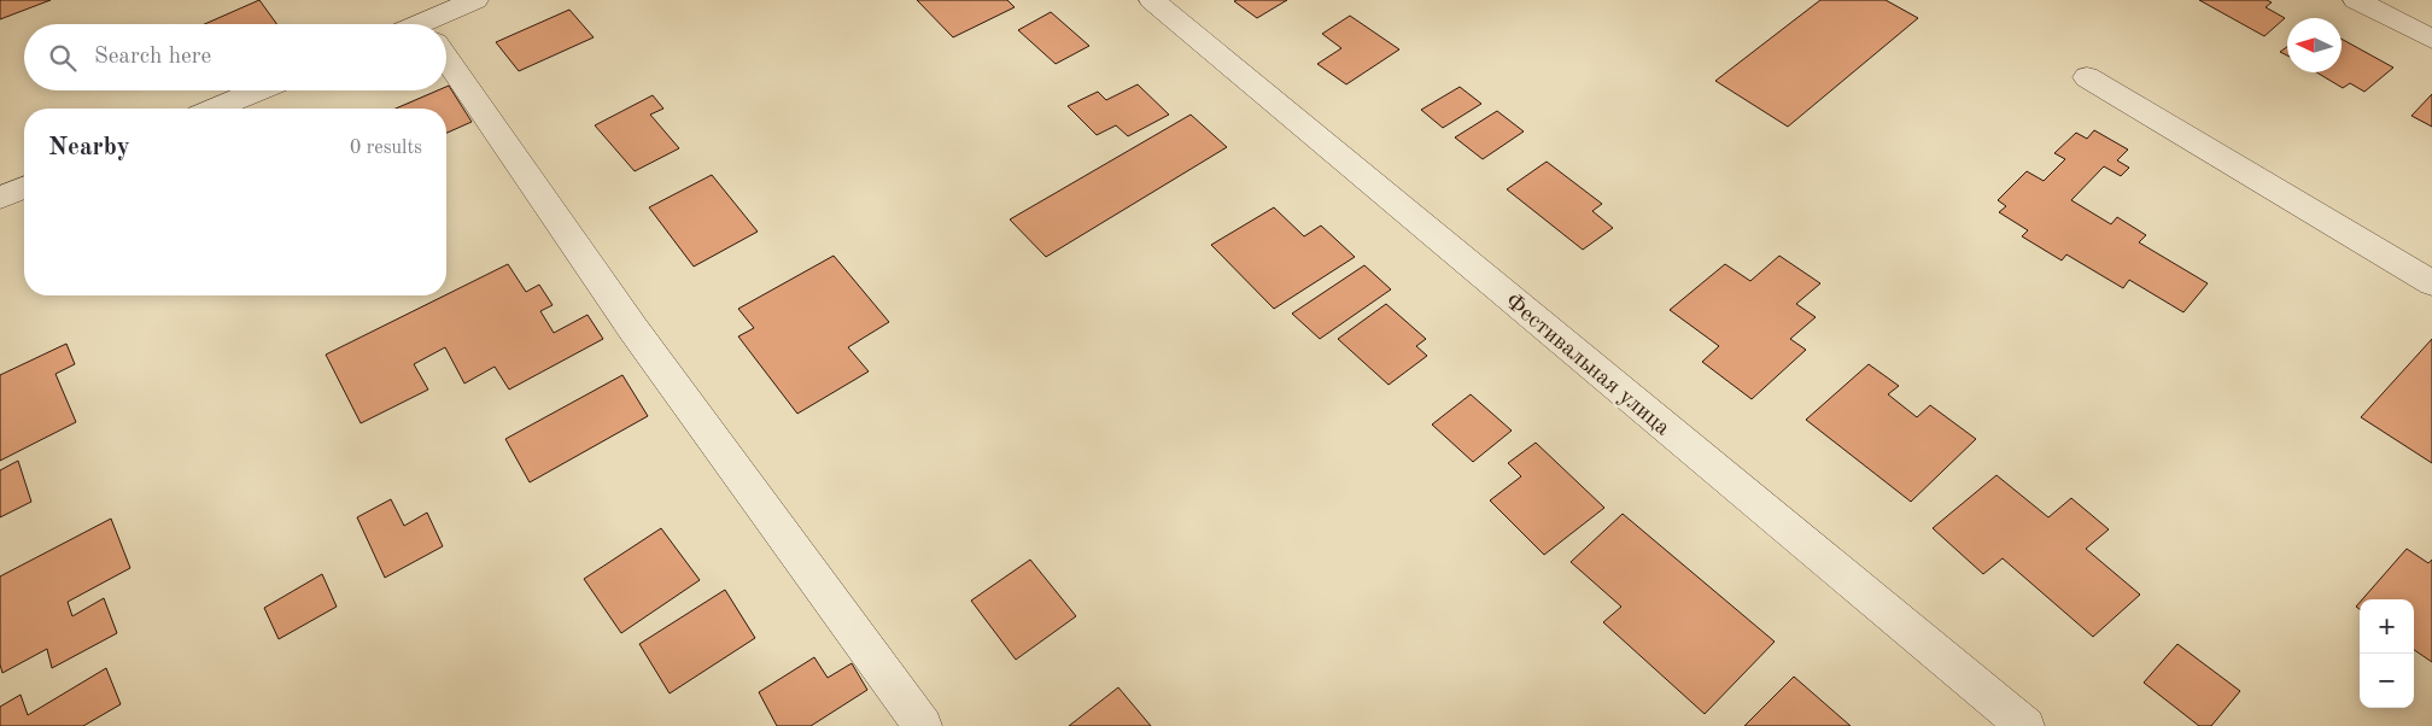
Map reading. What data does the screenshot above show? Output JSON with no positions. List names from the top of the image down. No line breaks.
{"streets":{"street":["Фестивальная улица"]},"north":"left","page":{"search":"Search here","heading":["Nearby","0 results"],"map_buttons":["+","−"]}}
